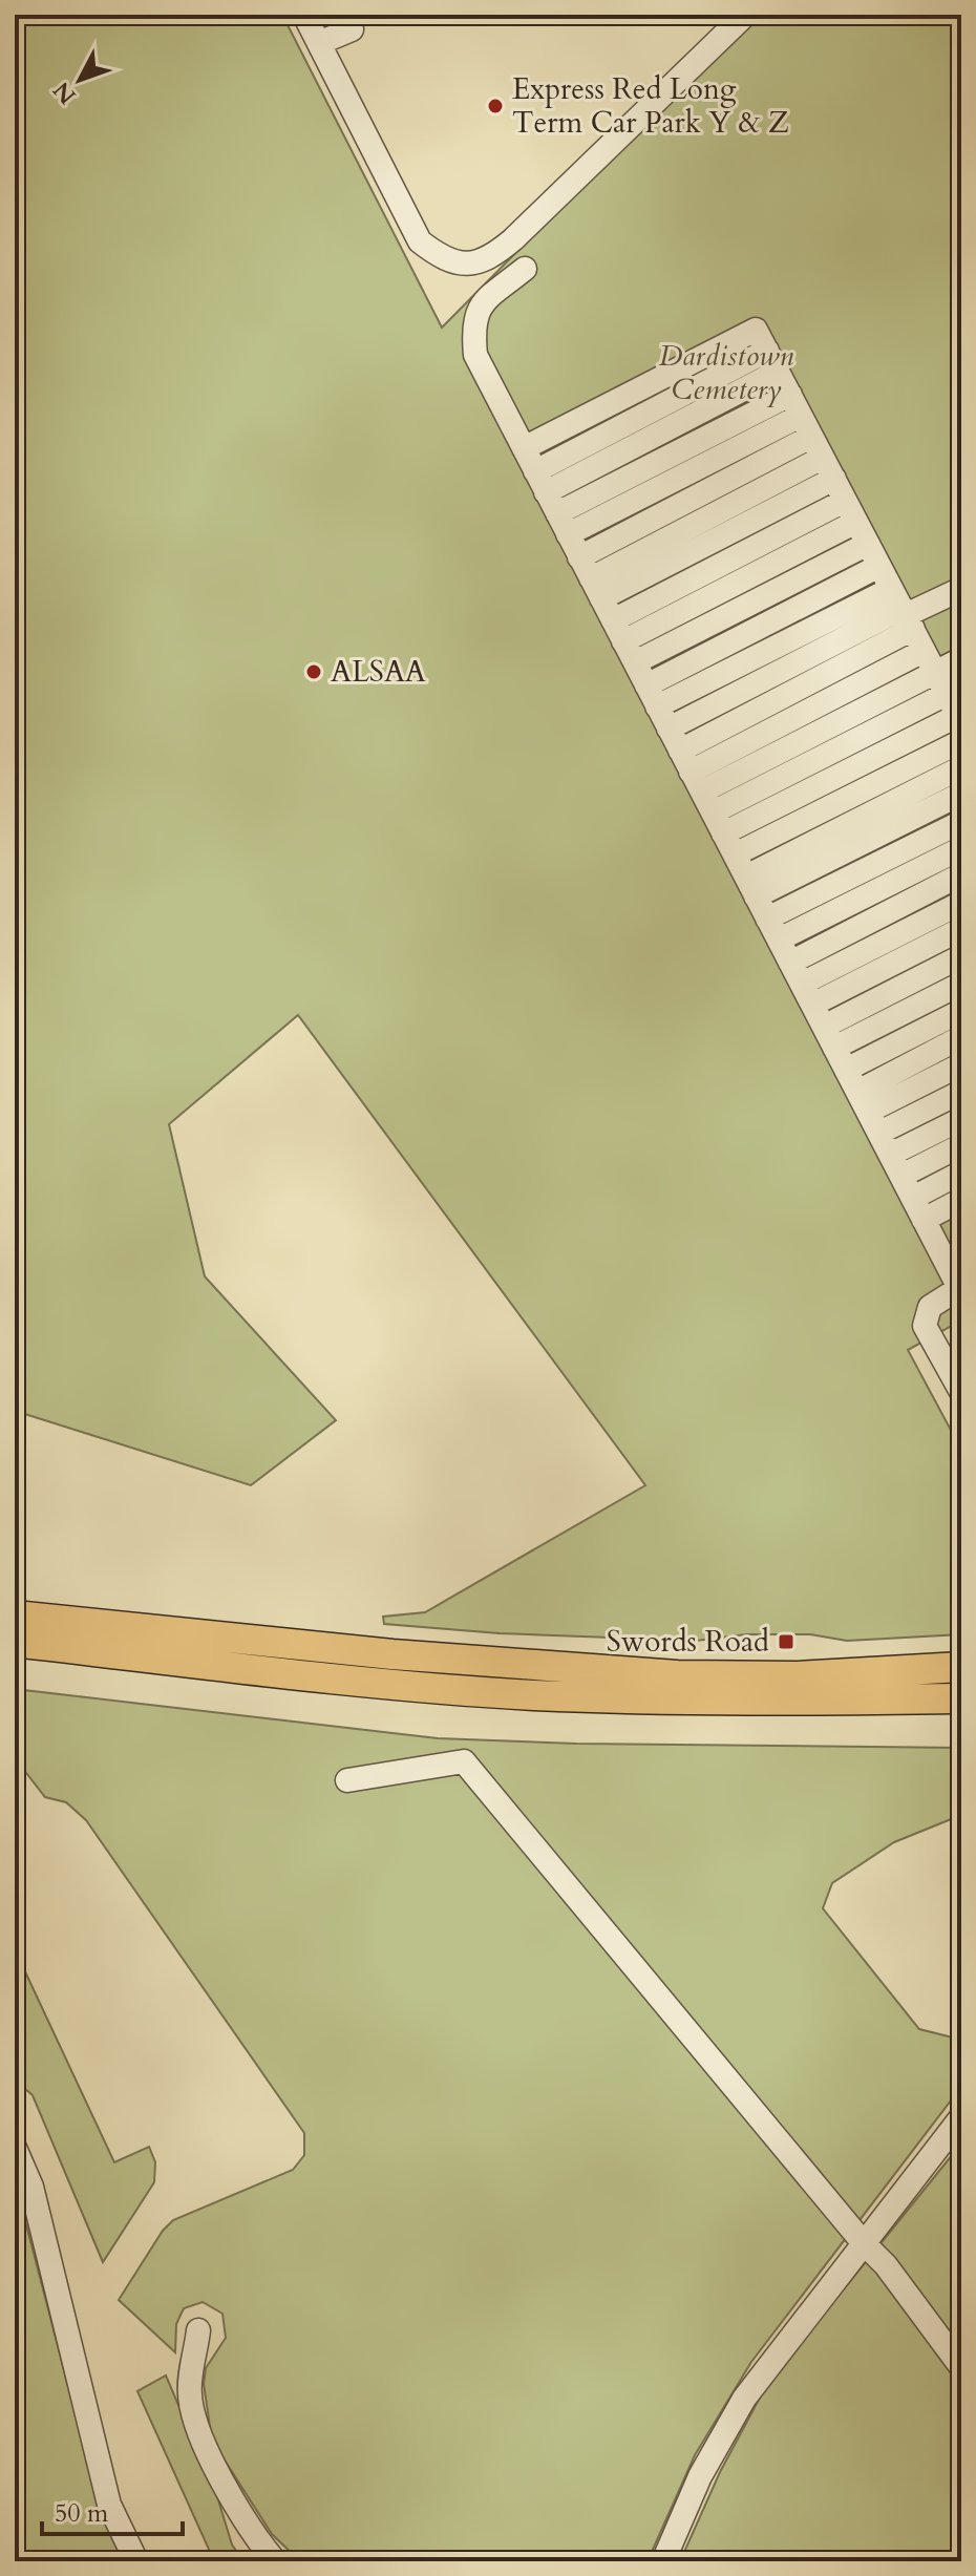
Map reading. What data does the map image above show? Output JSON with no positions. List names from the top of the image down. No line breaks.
{"parks":["Dardistown Cemetery"],"places":{"other":["Express Red Long Term Car Park Y & Z","ALSAA"],"transit":["Swords Road"]},"scale_bar":"50 m","north":"bottom left"}
